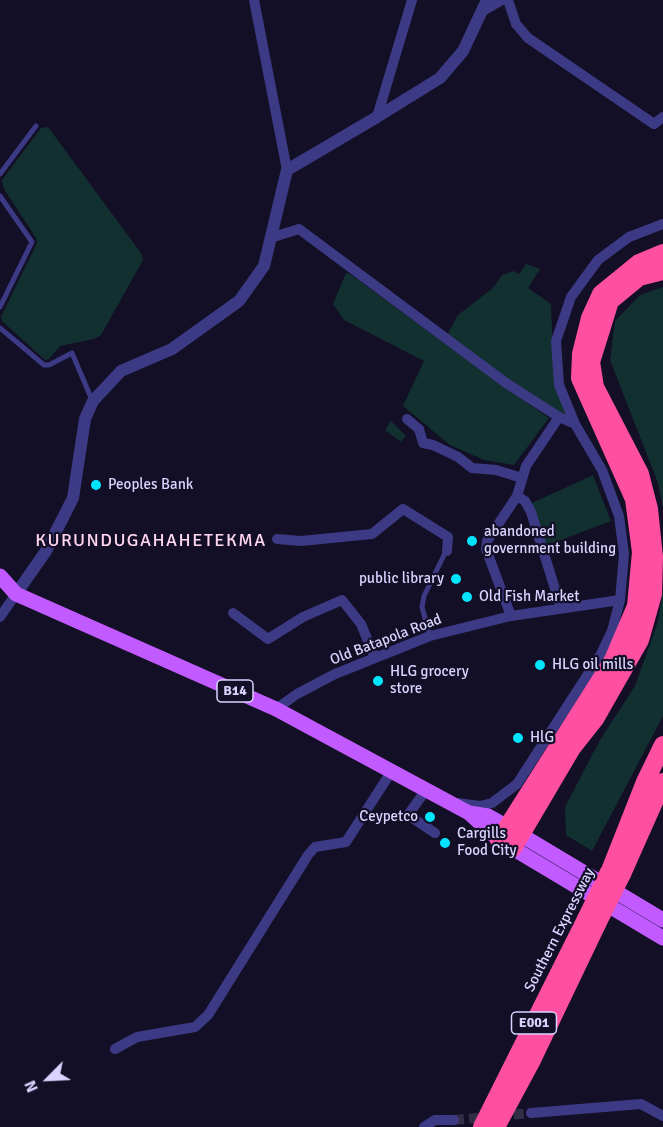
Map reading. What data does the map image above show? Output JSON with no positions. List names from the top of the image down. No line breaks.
{"streets":{"highway":["Southern Expressway","E001"],"main road":["B14"],"street":["Old Batapola Road"]},"crossings":[["Old Batapola Road","B14"]],"districts":["KURUNDUGAHAHETEKMA"],"places":["Peoples Bank","abandoned government building","public library","Old Fish Market","HLG oil mills","HLG grocery store","HlG","Ceypetco","Cargills Food City"],"north":"bottom left"}
